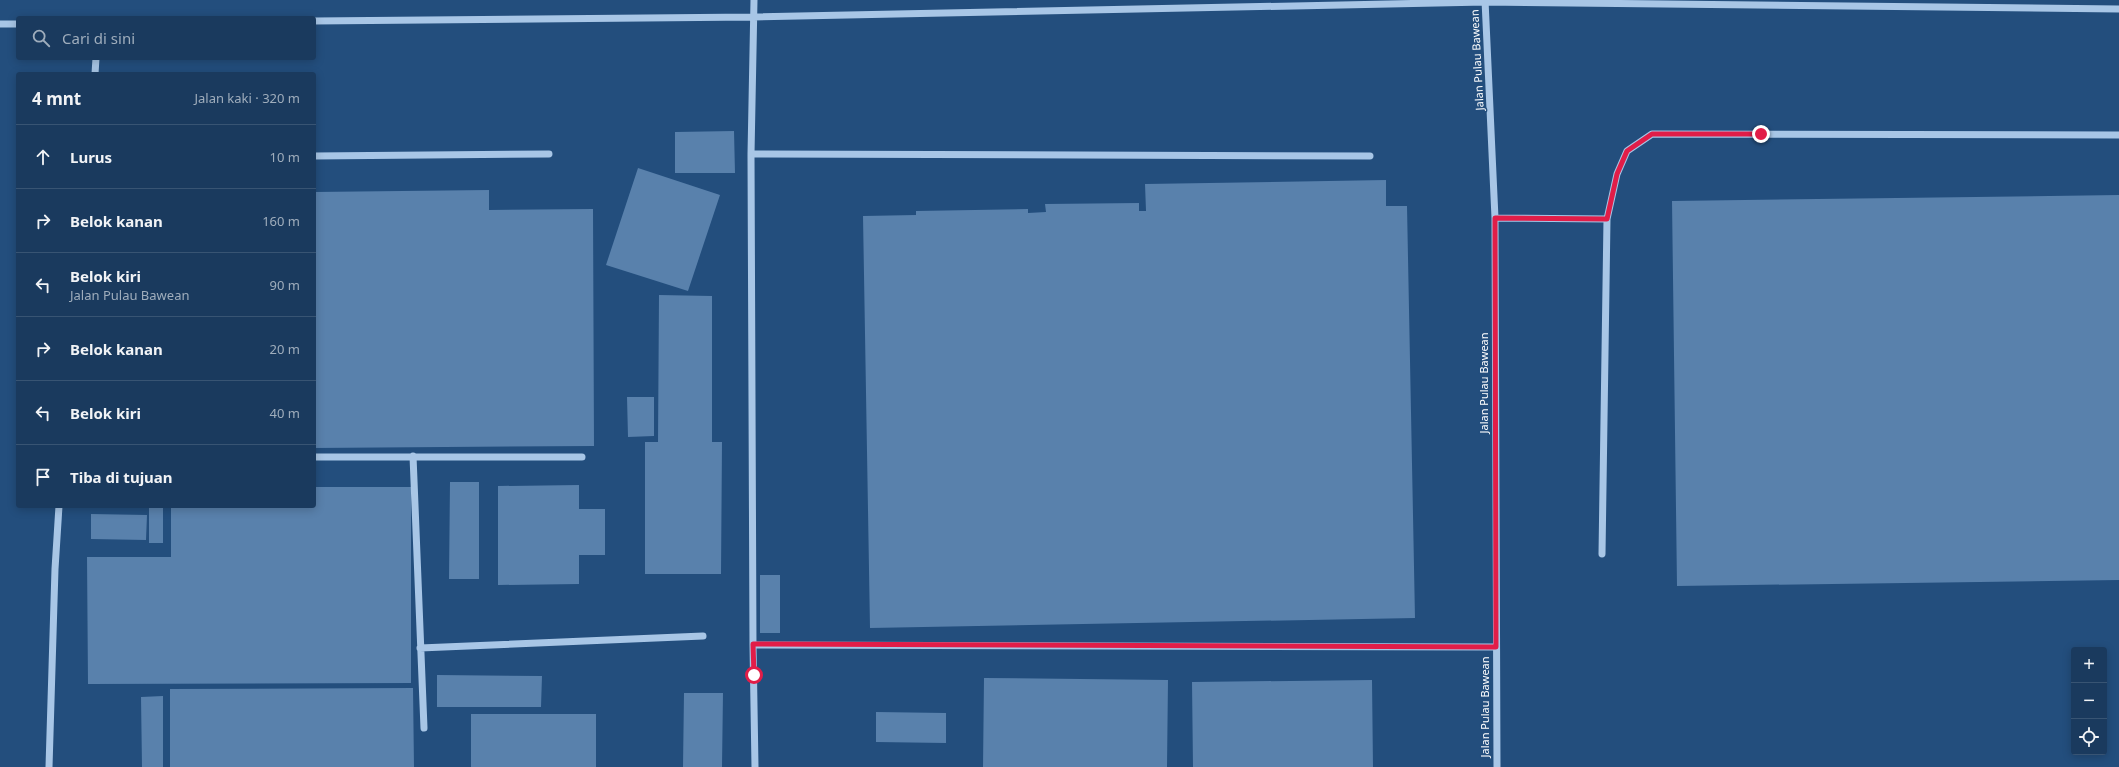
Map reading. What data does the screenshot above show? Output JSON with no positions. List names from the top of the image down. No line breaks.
{"streets":{"street":["Jalan Pulau Bawean"]},"page":{"search":"Cari di sini","heading":["4 mnt","Jalan kaki · 320 m"],"list":[["Lurus","10 m"],["Belok kanan","160 m"],["Belok kiri","Jalan Pulau Bawean","90 m"],["Belok kanan","20 m"],["Belok kiri","40 m"],"Tiba di tujuan"],"map_buttons":["+","−"]}}
